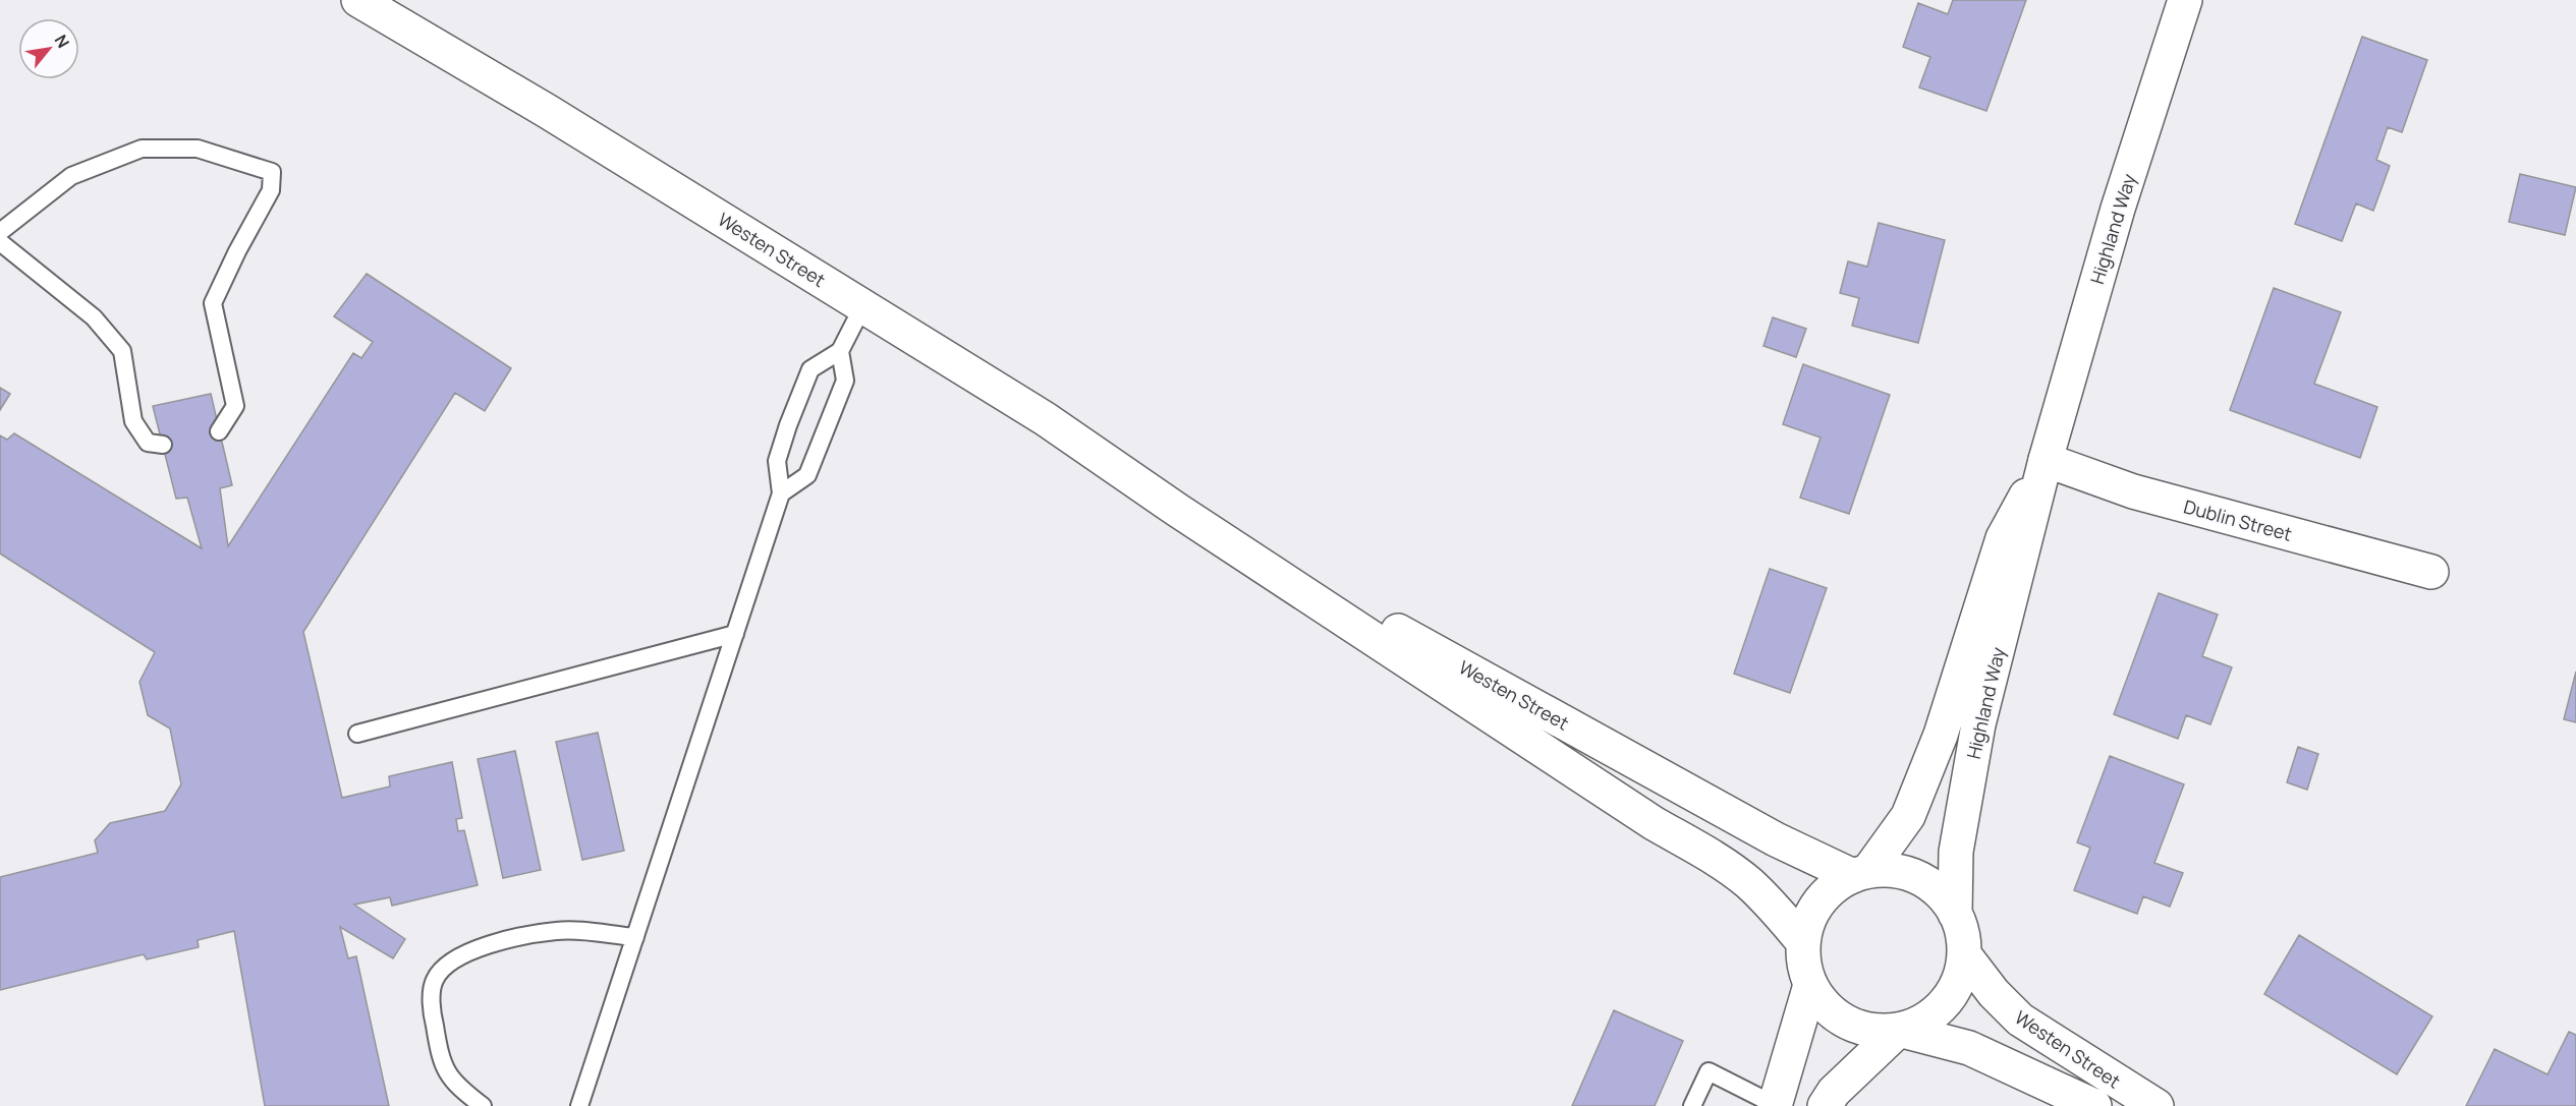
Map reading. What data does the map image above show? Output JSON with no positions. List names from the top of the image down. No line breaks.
{"streets":{"street":["Highland Way","Westen Street","Dublin Street"]},"crossings":[["Highland Way","Westen Street"],["Highland Way","Dublin Street"]],"north":"top right"}
